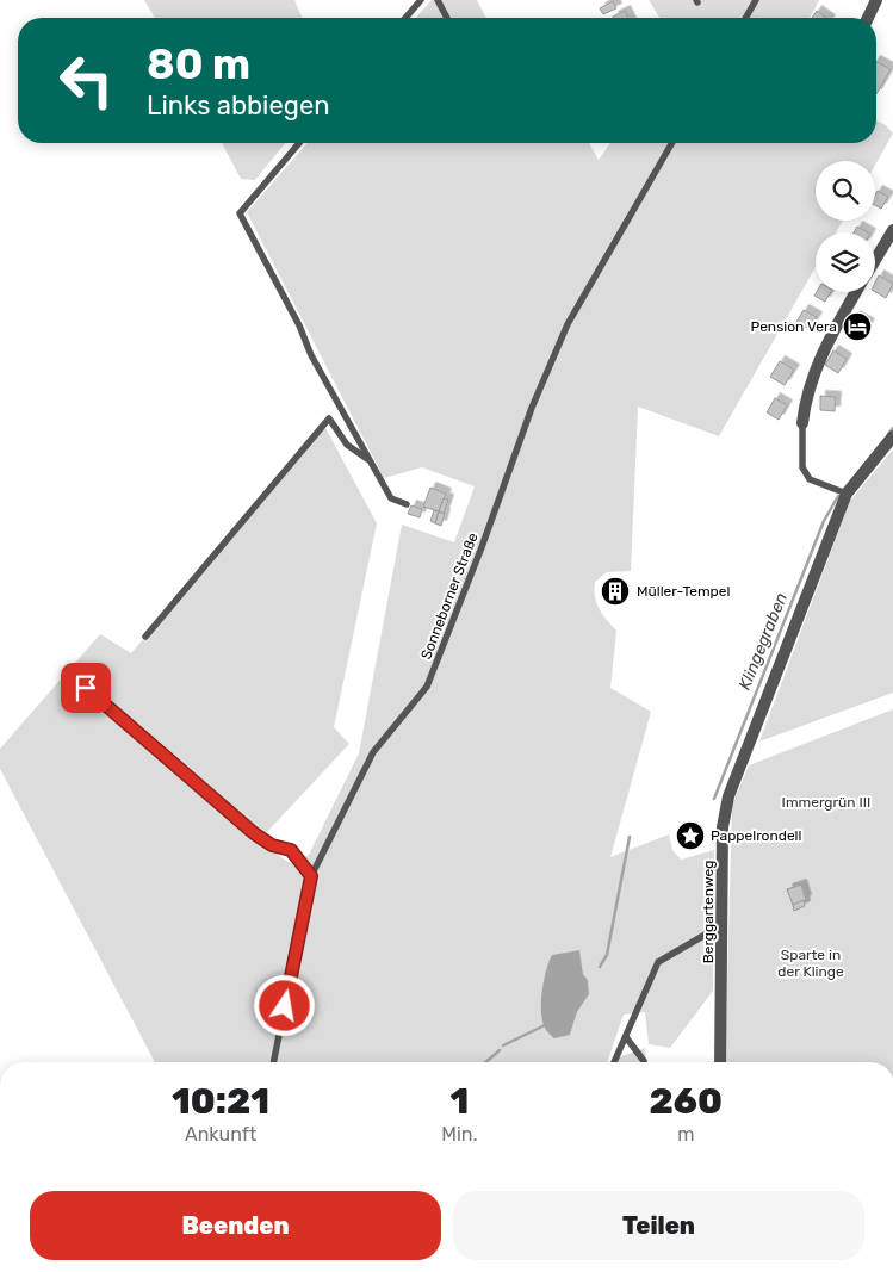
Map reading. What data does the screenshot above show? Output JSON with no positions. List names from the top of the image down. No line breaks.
{"streets":{"street":["Berggartenweg"],"lane":["Sonneborner Straße"]},"water":["Klingegraben"],"parks":["Immergrün III","Sparte in der Klinge"],"places":{"hotel":["Pension Vera"],"building":["Müller-Tempel"],"place":["Pappelrondell"]},"page":{"turn":["80 m","Links abbiegen"],"eta":["10:21","Ankunft","1","Min.","260","m"],"buttons":["Beenden","Teilen"]}}
